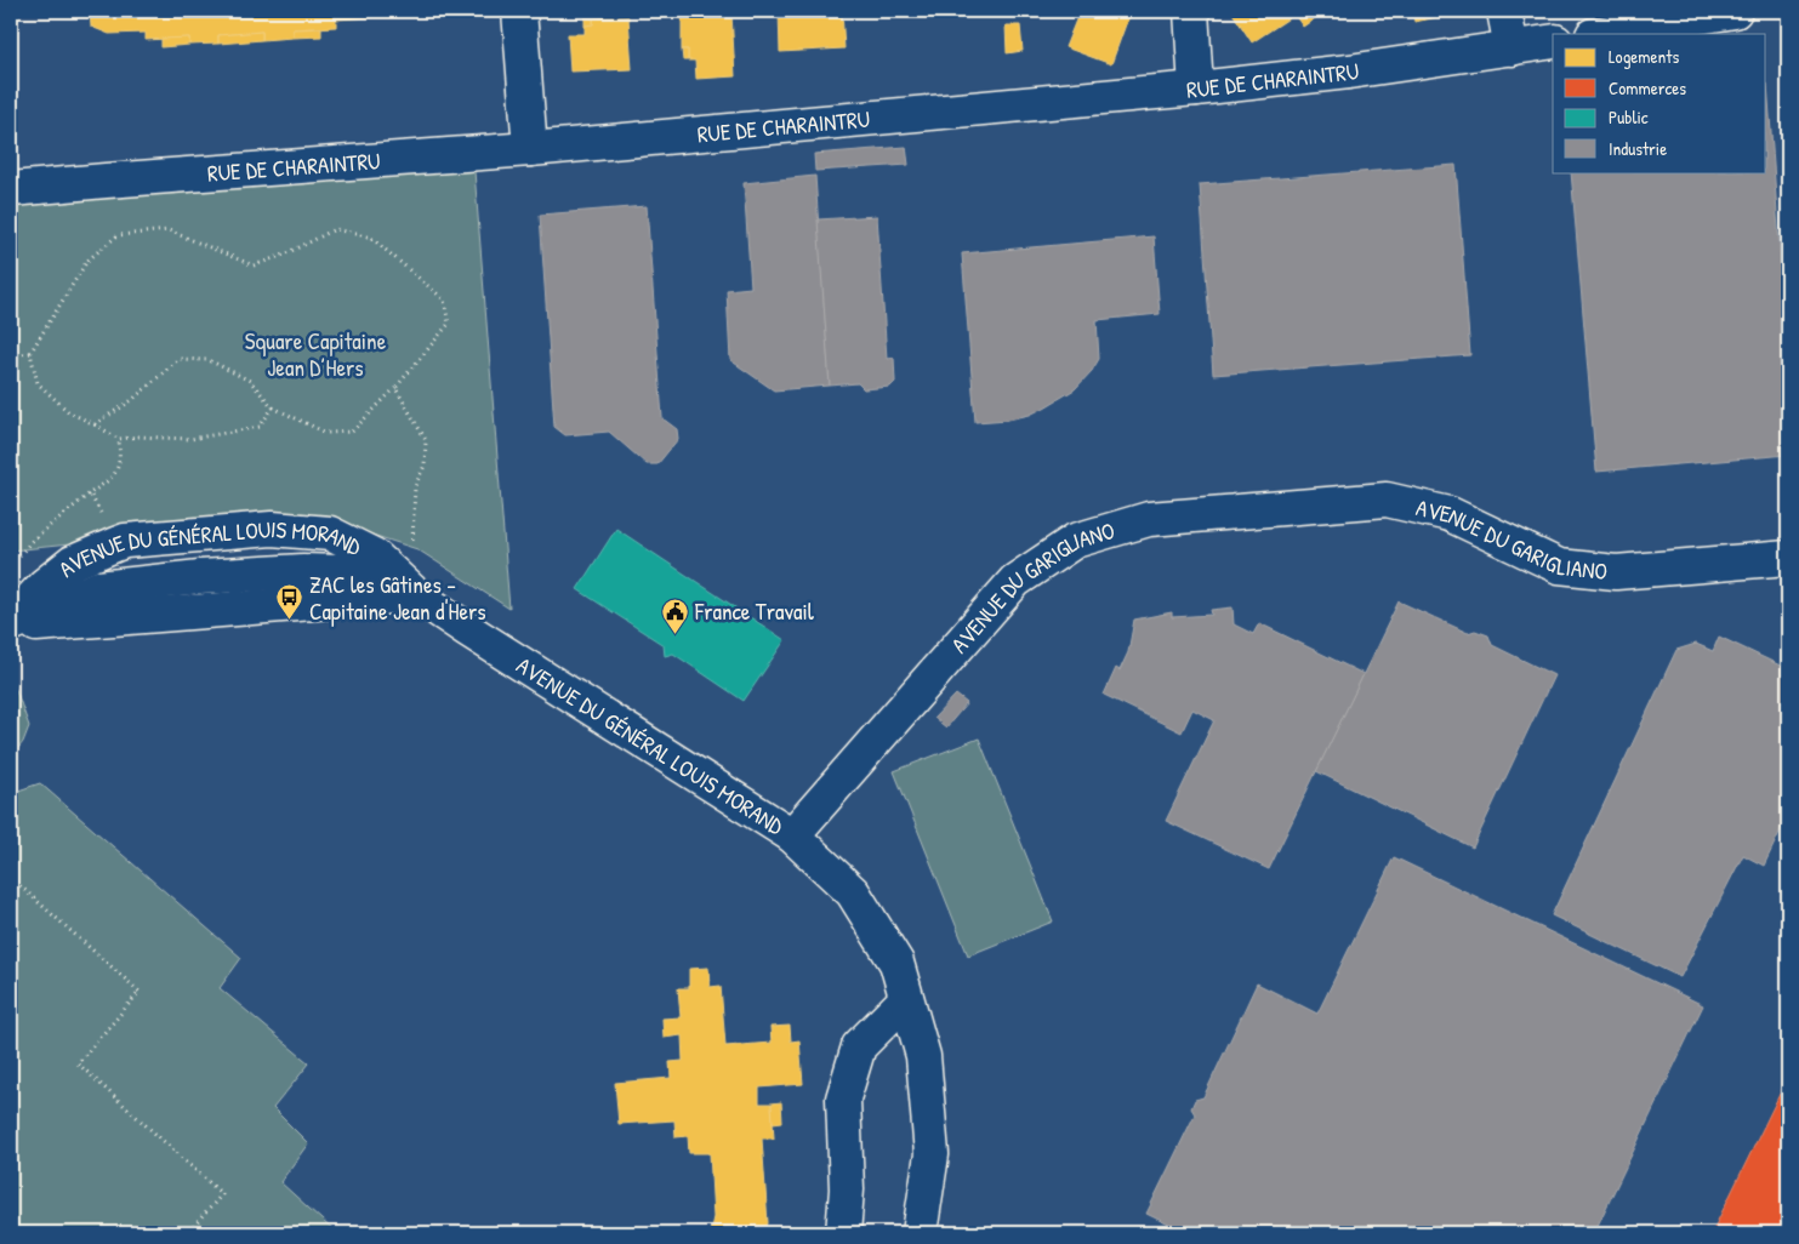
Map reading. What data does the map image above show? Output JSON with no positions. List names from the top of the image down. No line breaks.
{"streets":{"street":["RUE DE CHARAINTRU","AVENUE DU GARIGLIANO","AVENUE DU GÉNÉRAL LOUIS MORAND"]},"crossings":[["AVENUE DU GARIGLIANO","AVENUE DU GÉNÉRAL LOUIS MORAND"]],"parks":["Square Capitaine Jean D’Hers"],"places":{"bus stop":["ZAC les Gâtines - Capitaine Jean d'Hers"],"public building":["France Travail"]},"legend":["Logements","Commerces","Public","Industrie"]}
